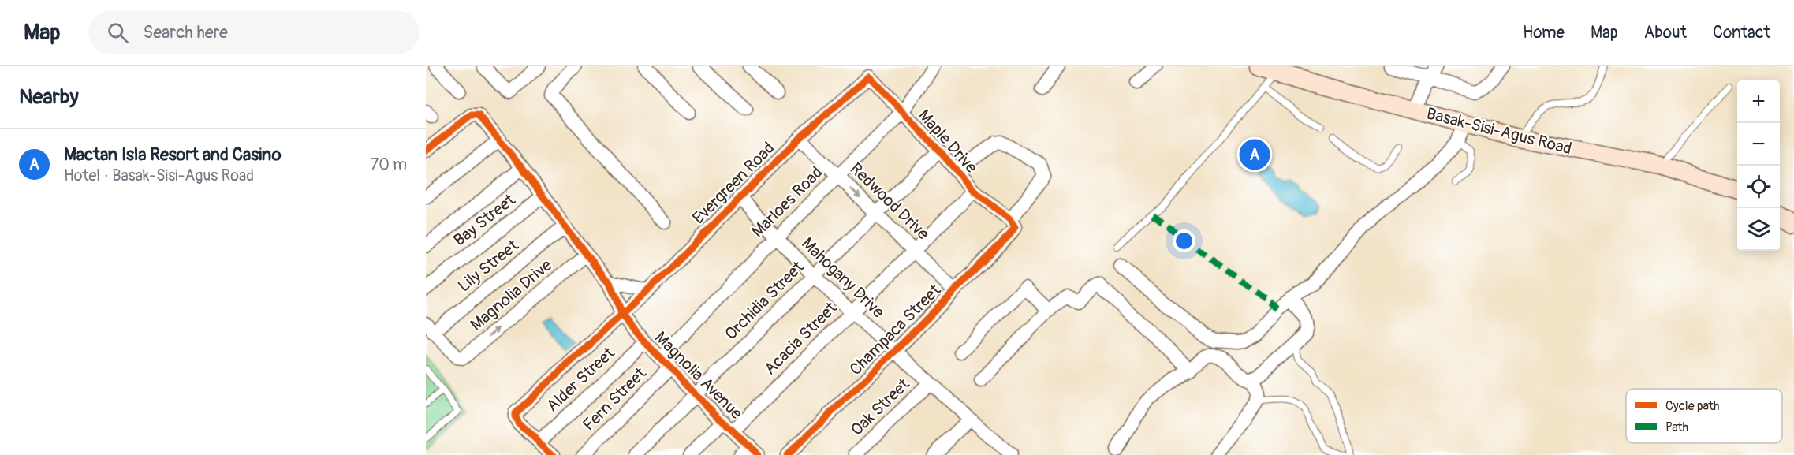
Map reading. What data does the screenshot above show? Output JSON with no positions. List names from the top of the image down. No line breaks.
{"streets":{"street":["Basak-Sisi-Agus Road","Maple Drive","Evergreen Road","Redwood Drive","Marloes Road","Bay Street","Lily Street","Mahogany Drive","Magnolia Drive","Orchidia Street","Champaca Street","Acacia Street","Magnolia Avenue","Alder Street","Fern Street","Oak Street"]},"crossings":[["Maple Drive","Evergreen Road"],["Maple Drive","Marloes Road"],["Maple Drive","Orchidia Street"],["Maple Drive","Champaca Street"],["Maple Drive","Acacia Street"],["Evergreen Road","Redwood Drive"],["Evergreen Road","Mahogany Drive"],["Evergreen Road","Magnolia Avenue"],["Evergreen Road","Alder Street"],["Redwood Drive","Marloes Road"],["Redwood Drive","Orchidia Street"],["Redwood Drive","Champaca Street"],["Redwood Drive","Acacia Street"],["Marloes Road","Mahogany Drive"],["Marloes Road","Magnolia Avenue"],["Lily Street","Magnolia Drive"],["Mahogany Drive","Orchidia Street"],["Mahogany Drive","Champaca Street"],["Mahogany Drive","Acacia Street"],["Mahogany Drive","Oak Street"],["Orchidia Street","Magnolia Avenue"],["Acacia Street","Magnolia Avenue"],["Magnolia Avenue","Alder Street"],["Magnolia Avenue","Fern Street"]],"legend":["Cycle path","Path"],"page":{"header":"Map","search":"Search here","nav":["Home","Map","About","Contact"],"heading":"Nearby","map_buttons":["+","−"],"list":[{"mark":"A","name":"Mactan Isla Resort and Casino","note":"Hotel · Basak-Sisi-Agus Road","value":"70 m"}],"pins":"A"}}
